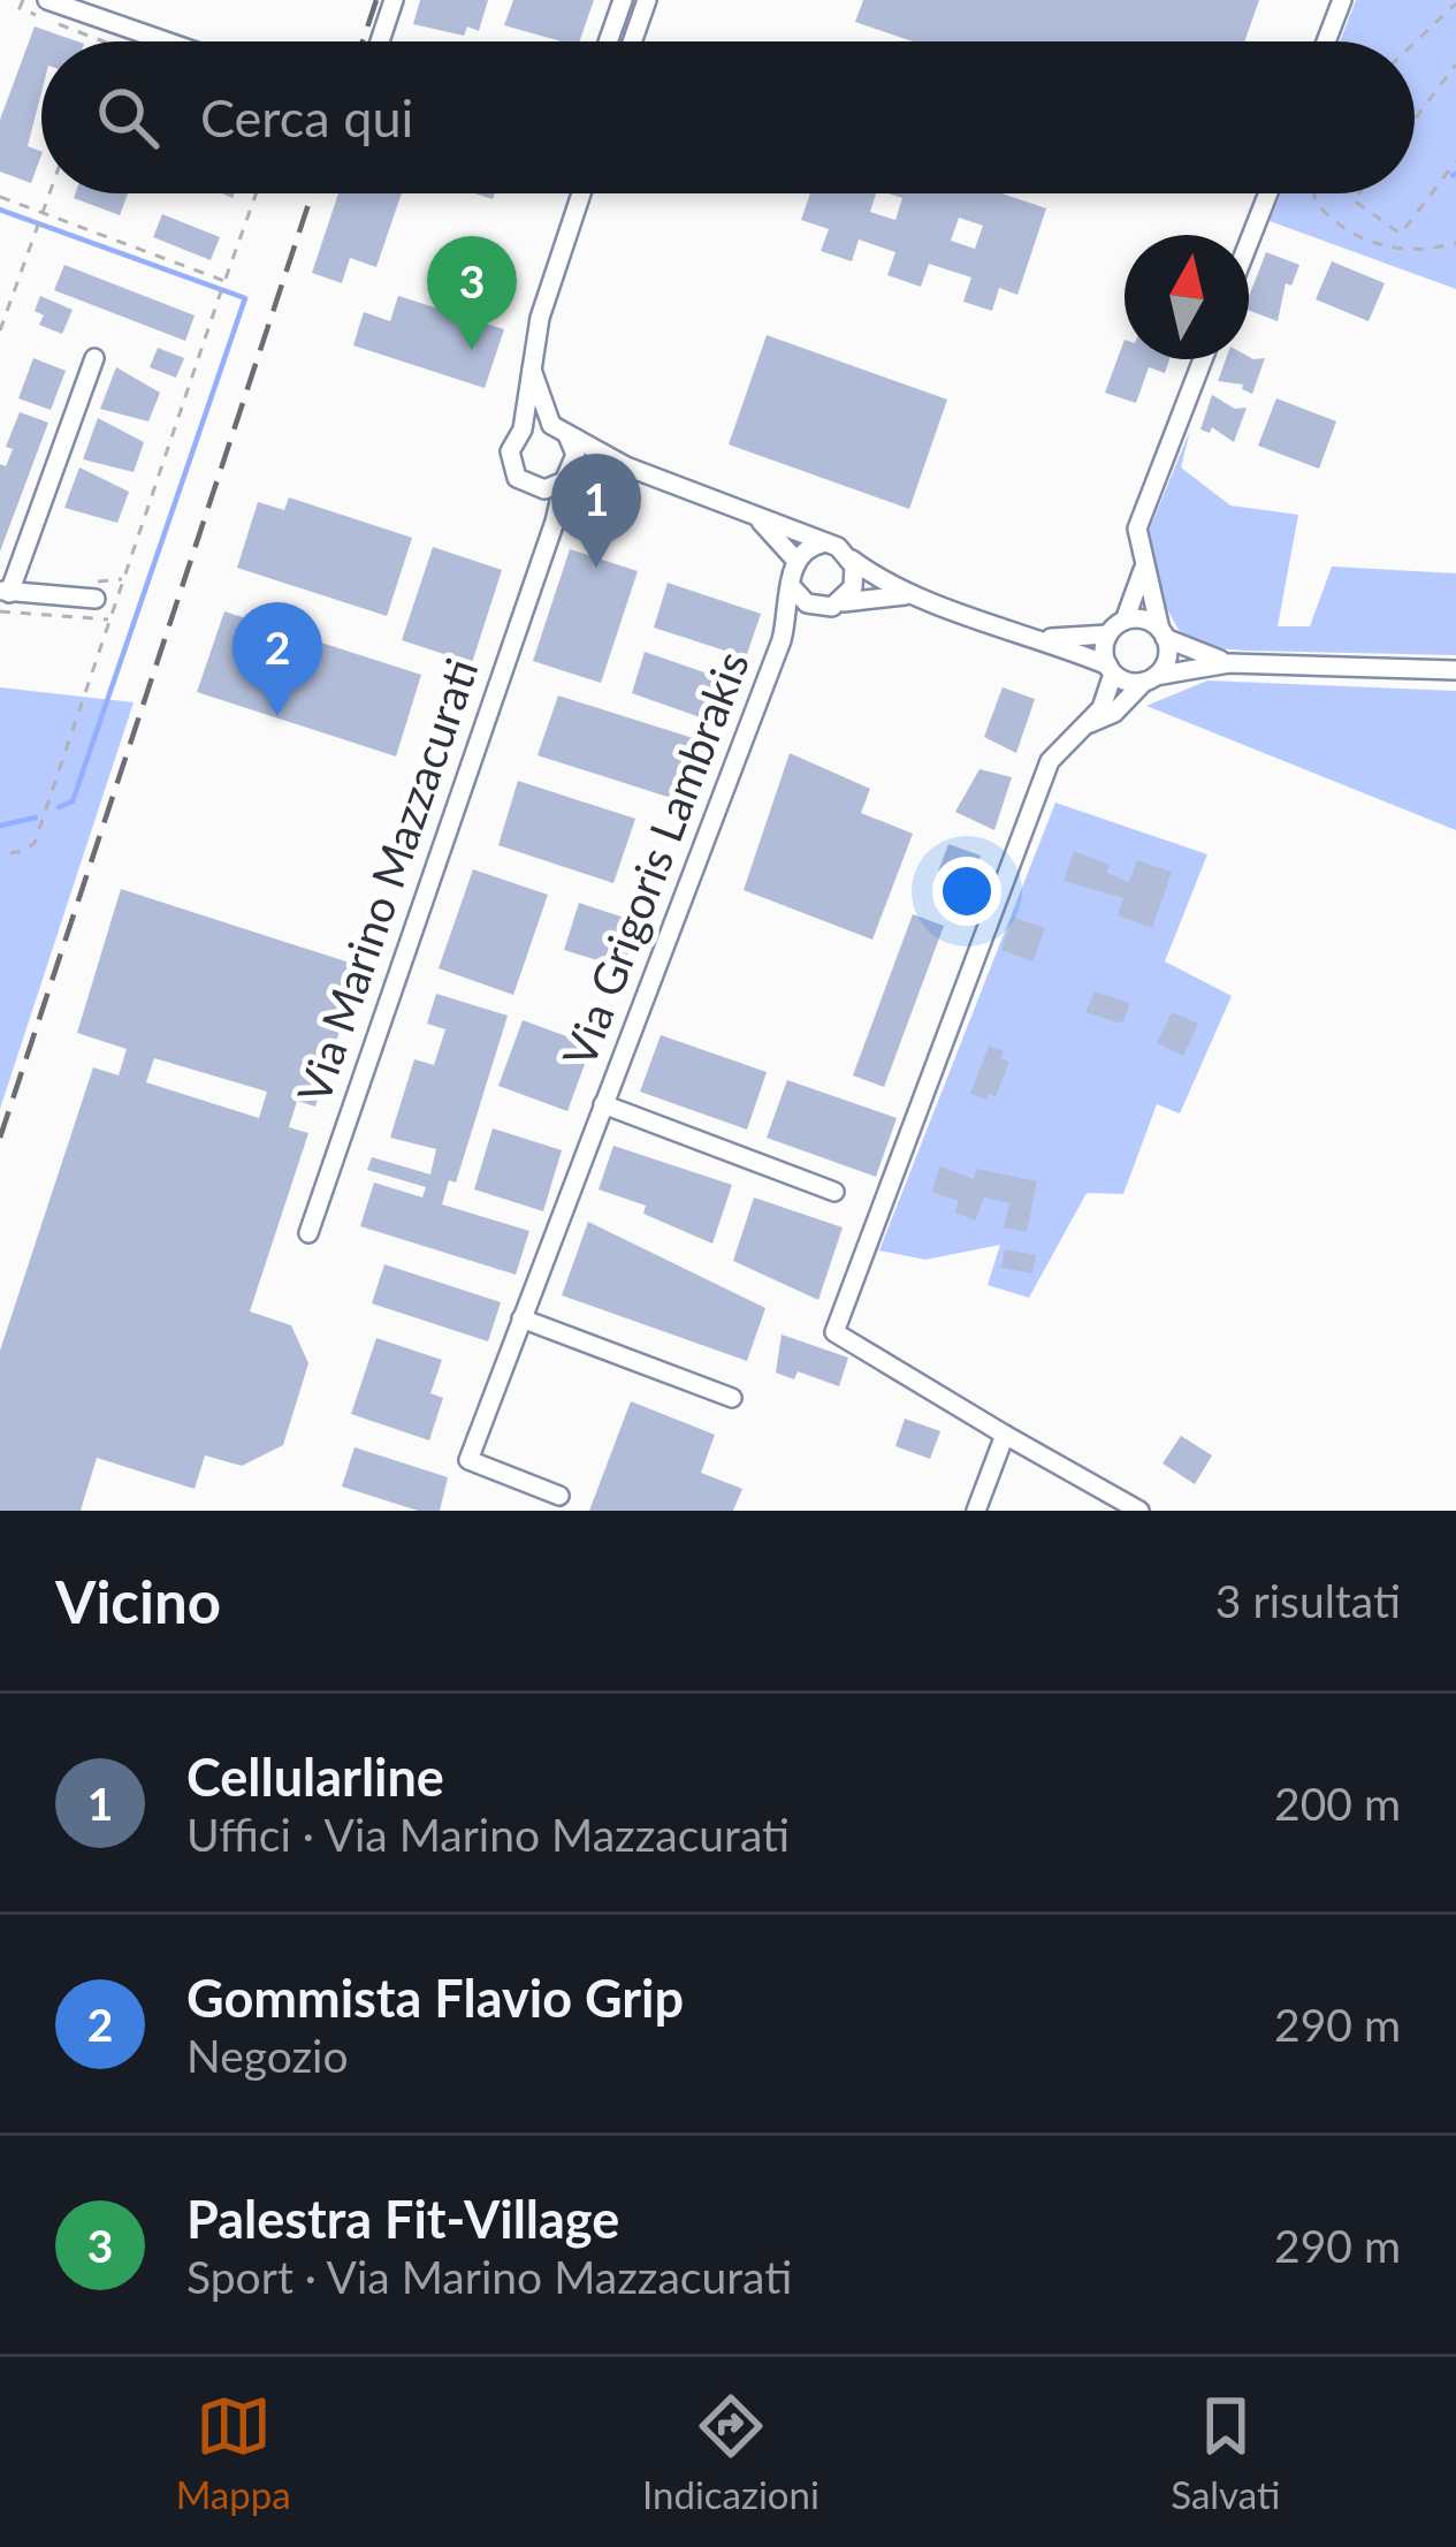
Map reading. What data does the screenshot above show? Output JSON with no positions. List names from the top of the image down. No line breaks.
{"streets":{"street":["Via Grigoris Lambrakis","Via Marino Mazzacurati"]},"north":"top","page":{"search":"Cerca qui","pins":["3","1","2"],"heading":["Vicino","3 risultati"],"list":[{"mark":"1","name":"Cellularline","note":"Uffici · Via Marino Mazzacurati","value":"200 m"},{"mark":"2","name":"Gommista Flavio Grip","note":"Negozio","value":"290 m"},{"mark":"3","name":"Palestra Fit-Village","note":"Sport · Via Marino Mazzacurati","value":"290 m"}],"nav":["Mappa","Indicazioni","Salvati"]}}
